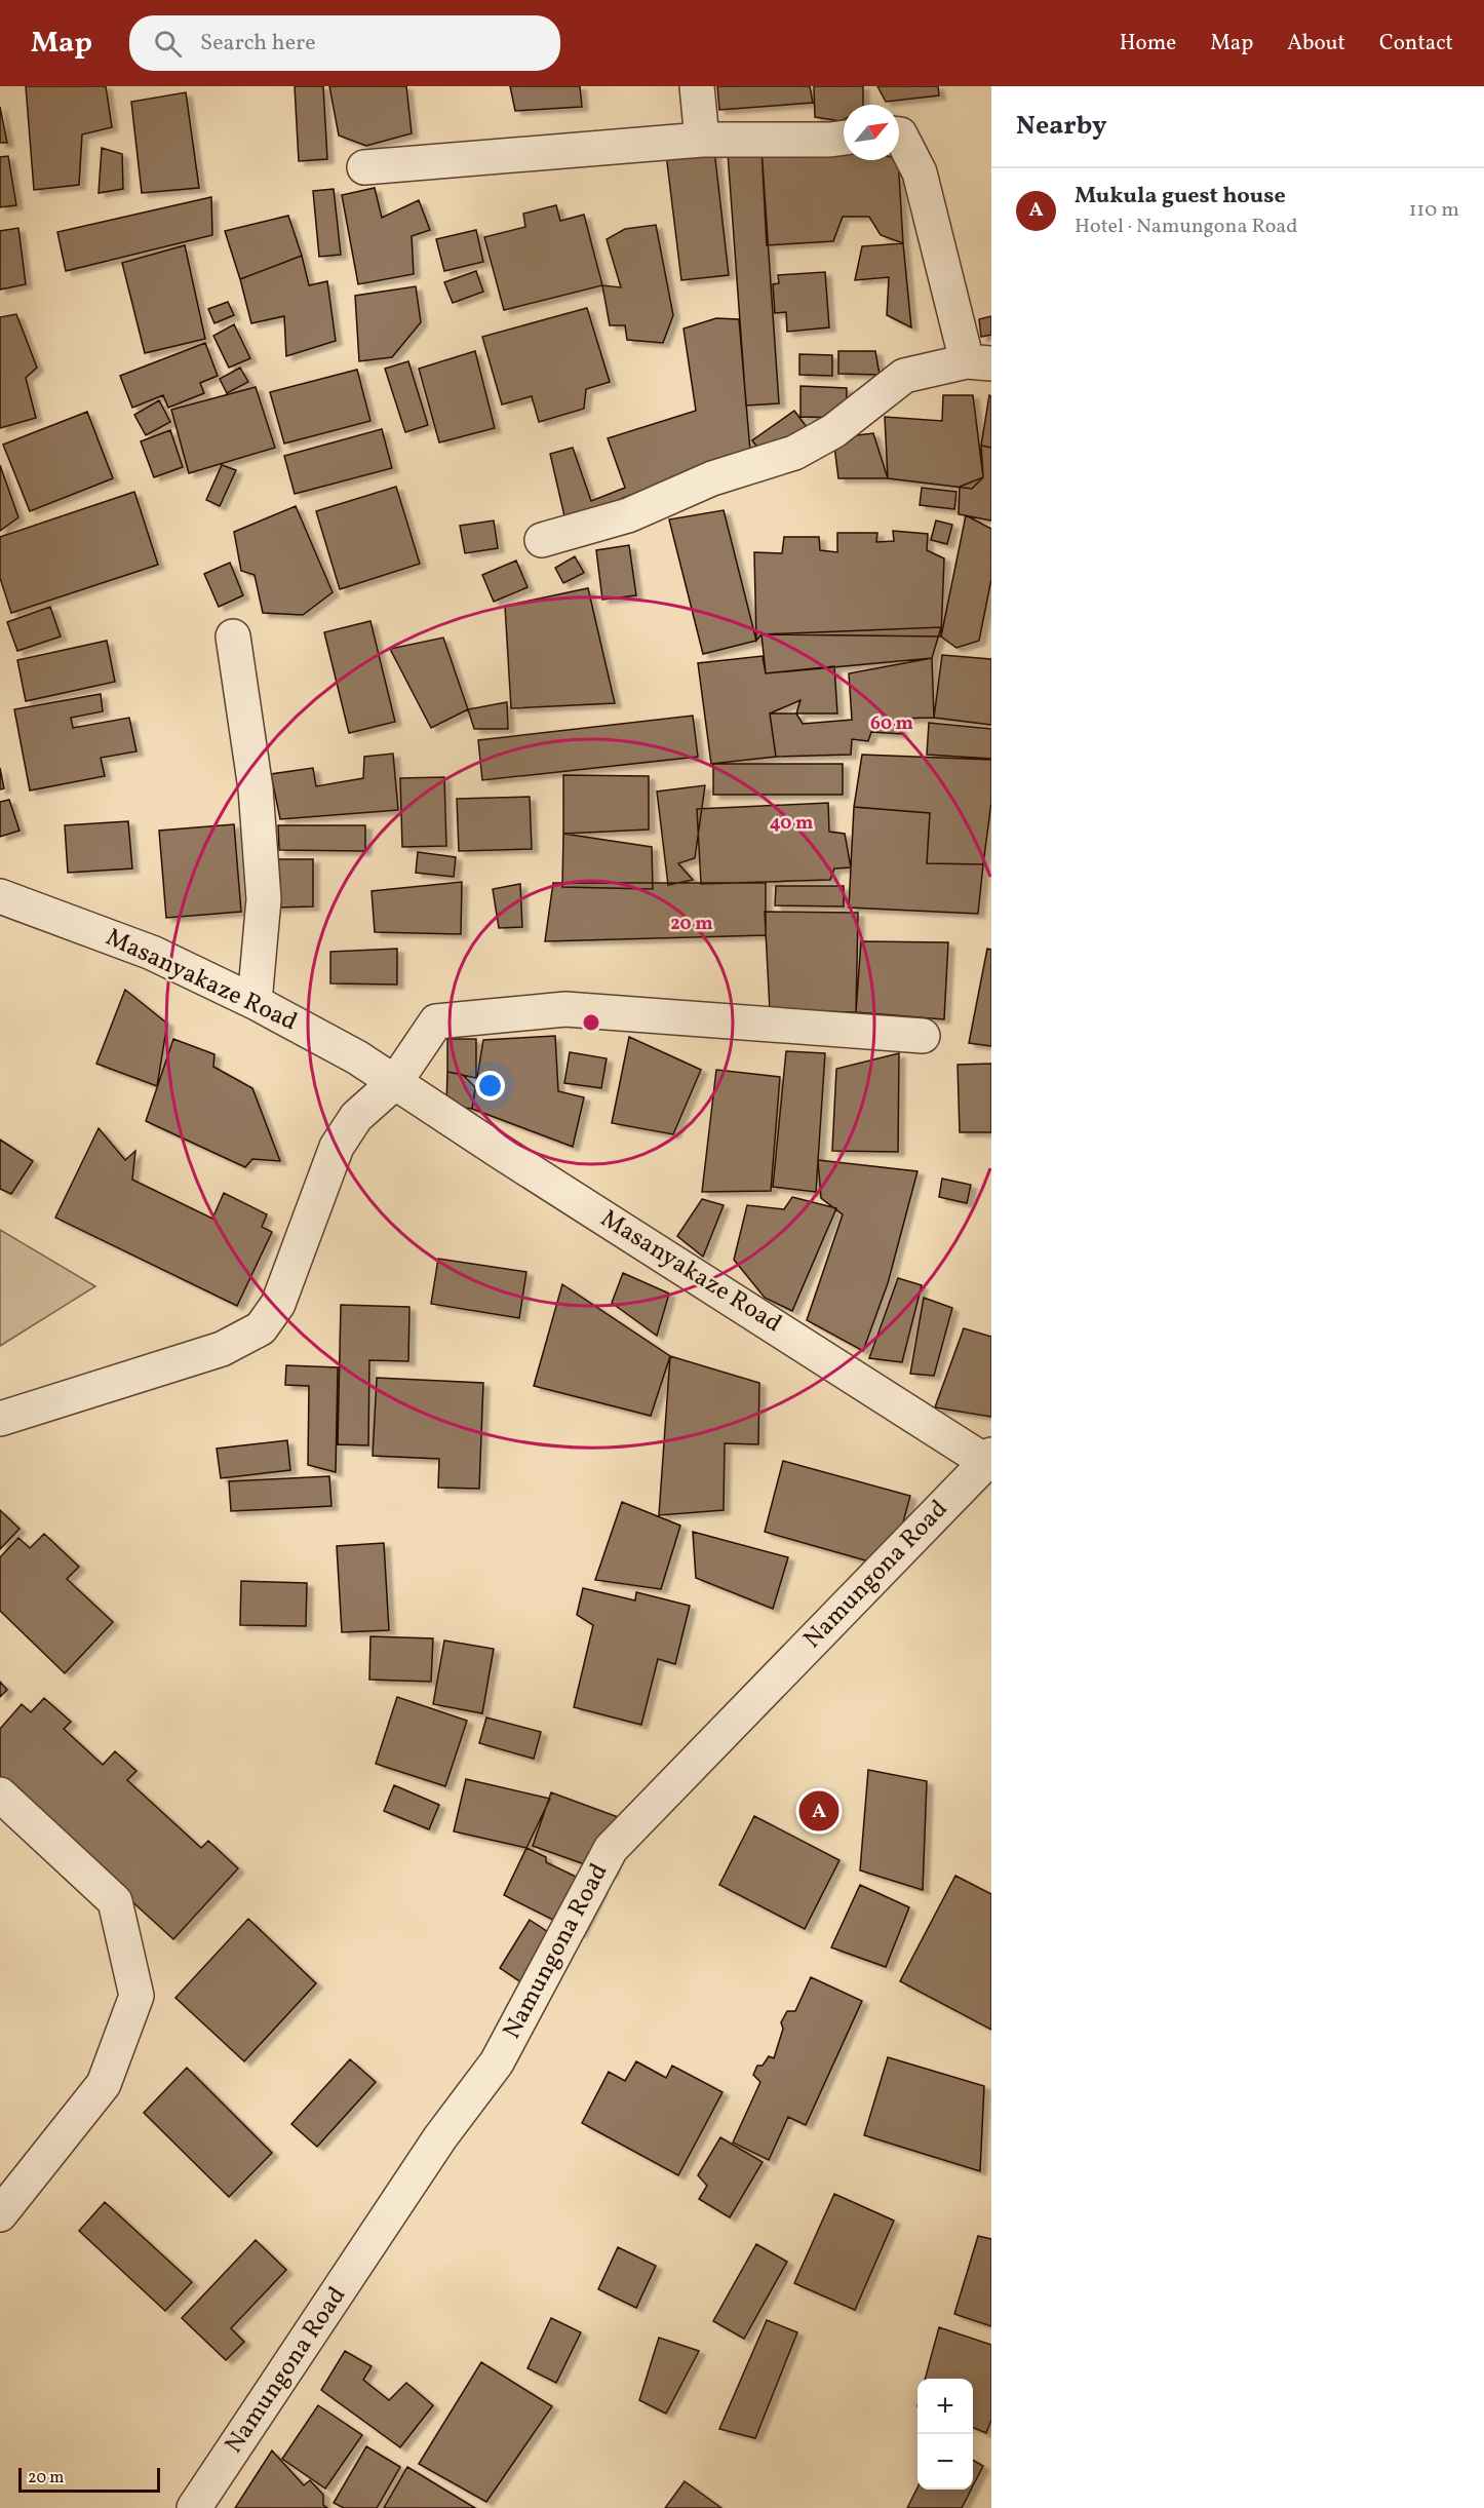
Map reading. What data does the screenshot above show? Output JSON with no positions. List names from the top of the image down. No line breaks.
{"streets":{"street":["Masanyakaze Road","Namungona Road"]},"crossings":[["Masanyakaze Road","Namungona Road"]],"scale_bar":"20 m","north":"top right","page":{"header":"Map","search":"Search here","nav":["Home","Map","About","Contact"],"heading":"Nearby","list":[{"mark":"A","name":"Mukula guest house","note":"Hotel · Namungona Road","value":"110 m"}],"pins":"A","map_buttons":["+","−"],"scale":"20 m"},"rings":["60 m","40 m","20 m"]}
